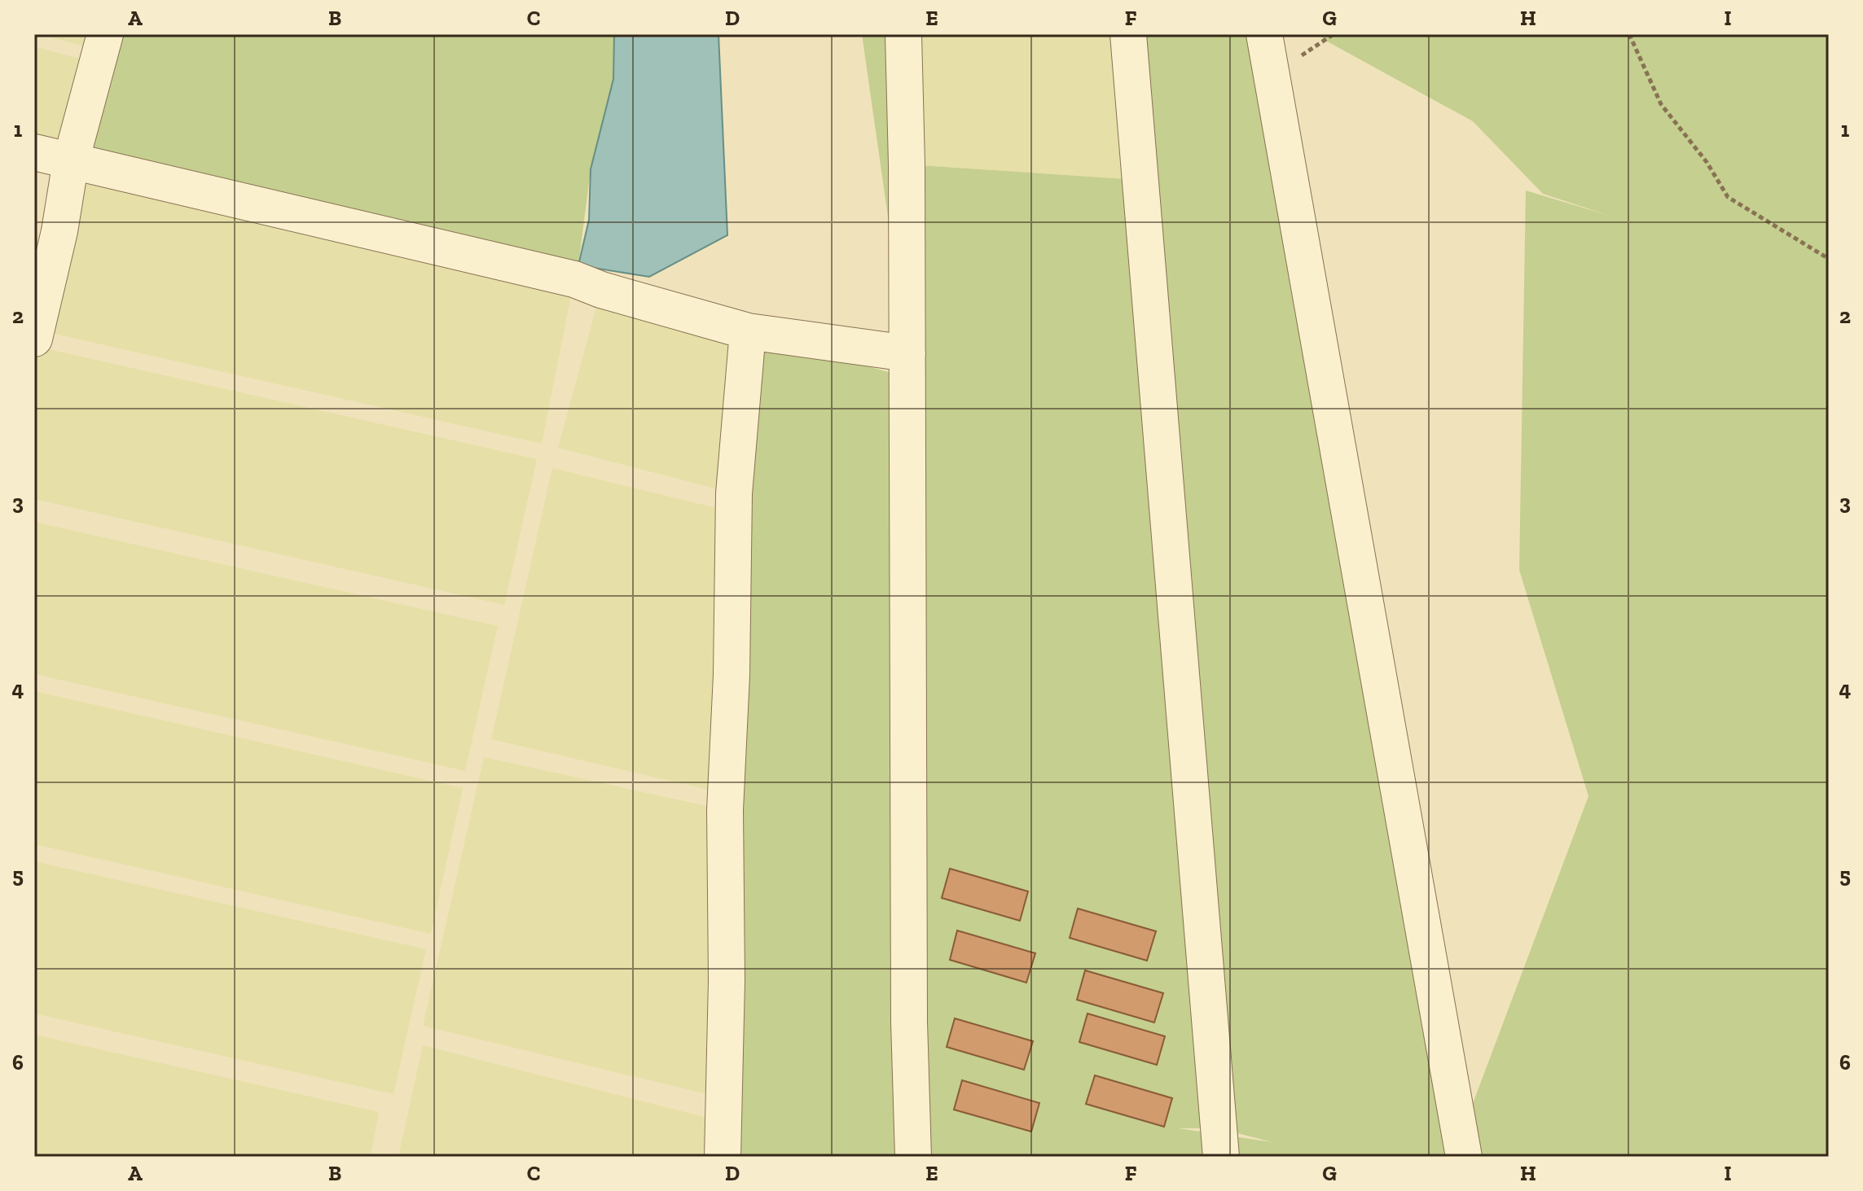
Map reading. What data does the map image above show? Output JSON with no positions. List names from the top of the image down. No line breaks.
{"grid":{"columns":["A","B","C","D","E","F","G","H","I"],"rows":["1","2","3","4","5","6"]}}
